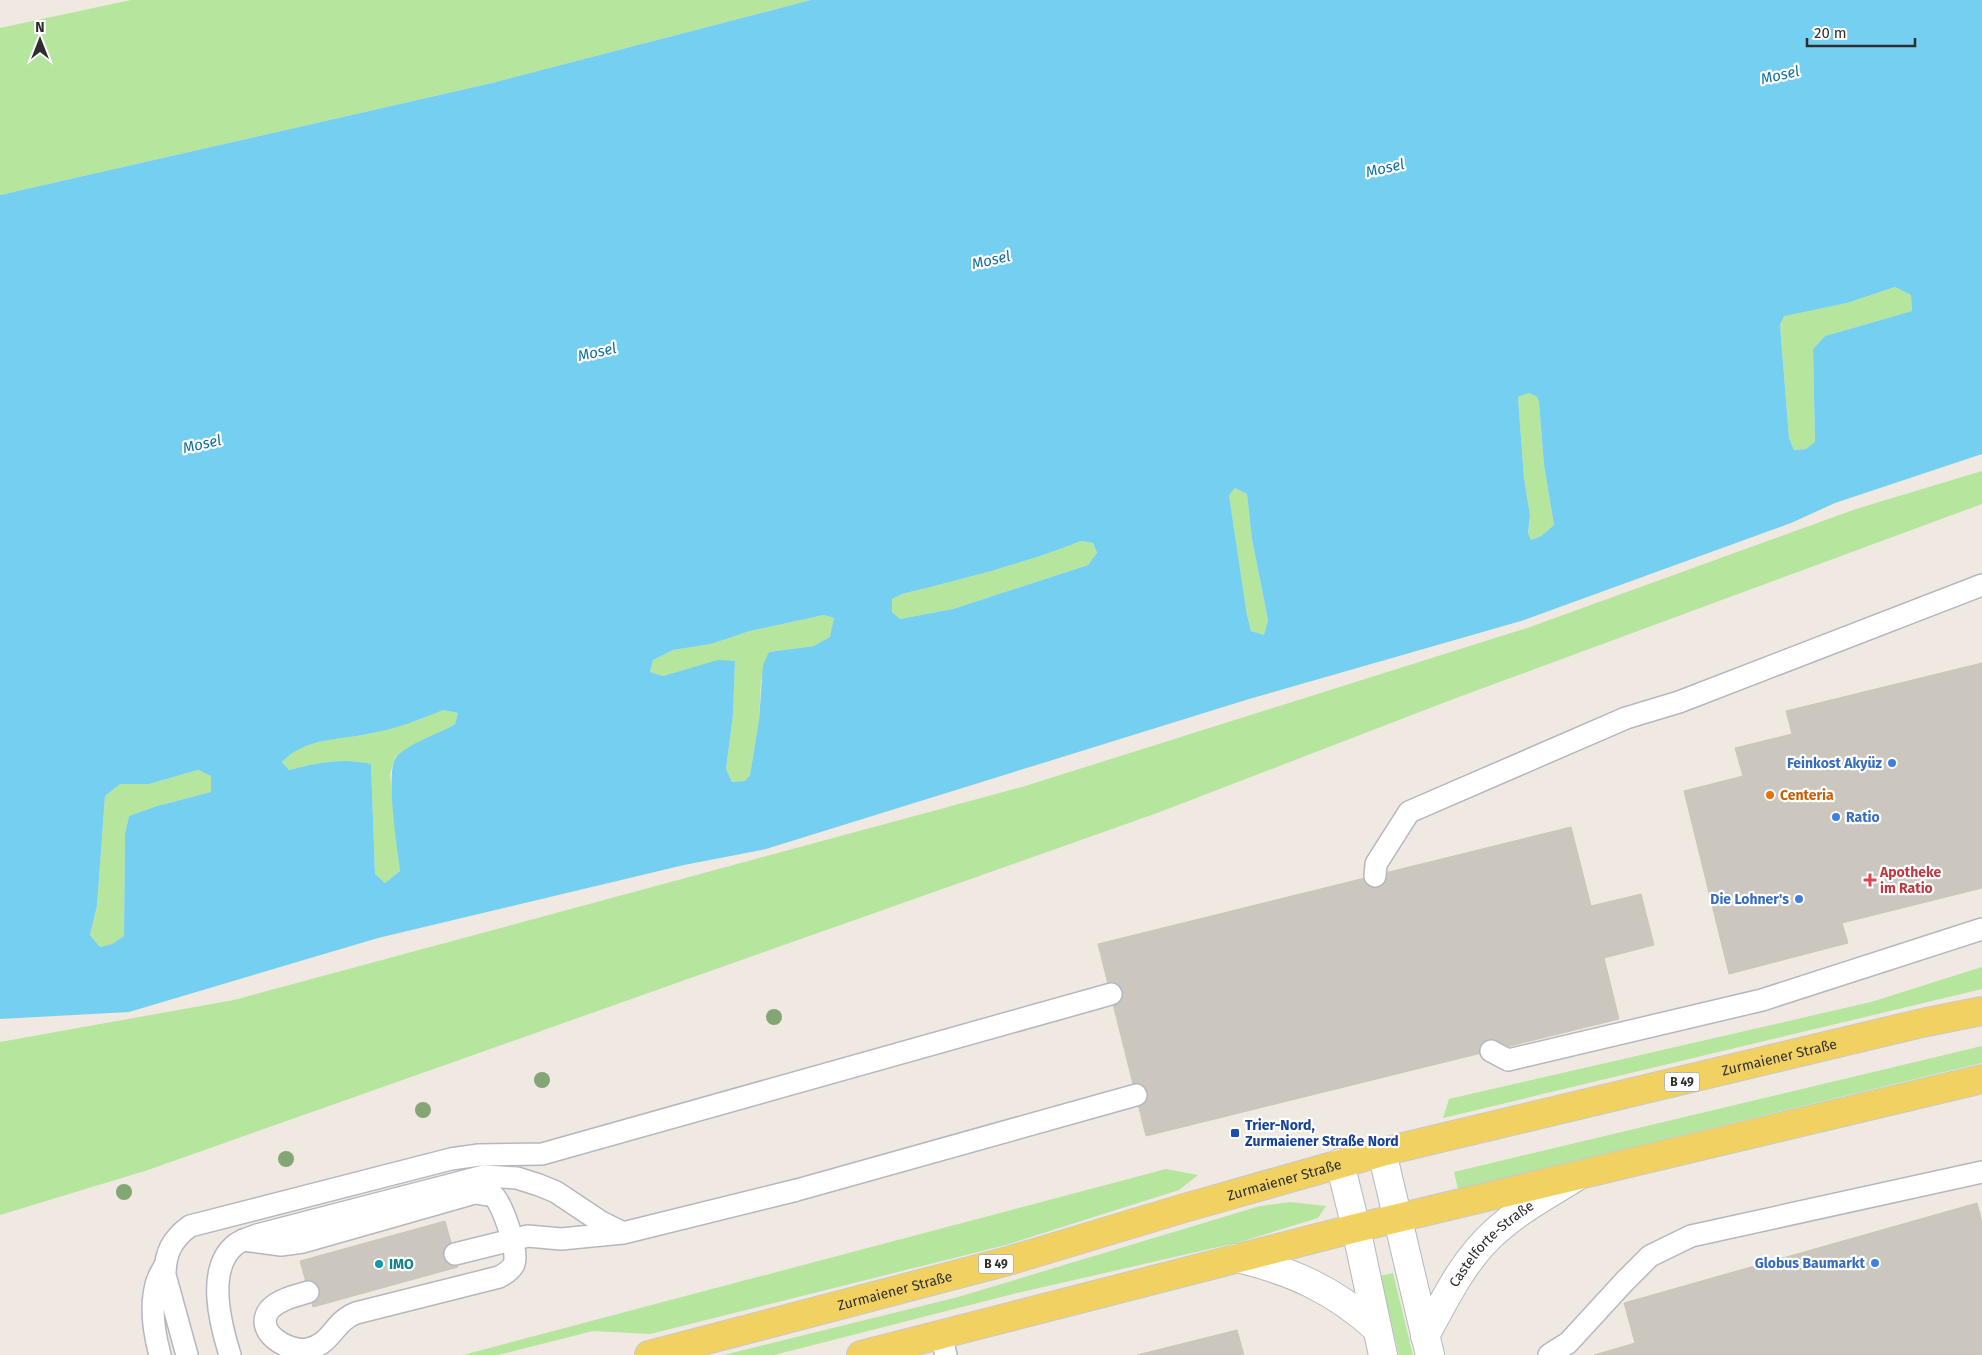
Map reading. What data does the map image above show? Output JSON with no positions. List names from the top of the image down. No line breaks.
{"streets":{"main road":["Zurmaiener Straße","B 49"],"street":["Castelforte-Straße"]},"crossings":[["Zurmaiener Straße","Castelforte-Straße"]],"water":["Mosel"],"places":{"other":["Feinkost Akyüz","Centeria","Ratio","Die Lohner's","Globus Baumarkt","IMO"],"health":["Apotheke im Ratio"],"transit":["Trier-Nord, Zurmaiener Straße Nord"]},"scale_bar":"20 m","north":"top"}
